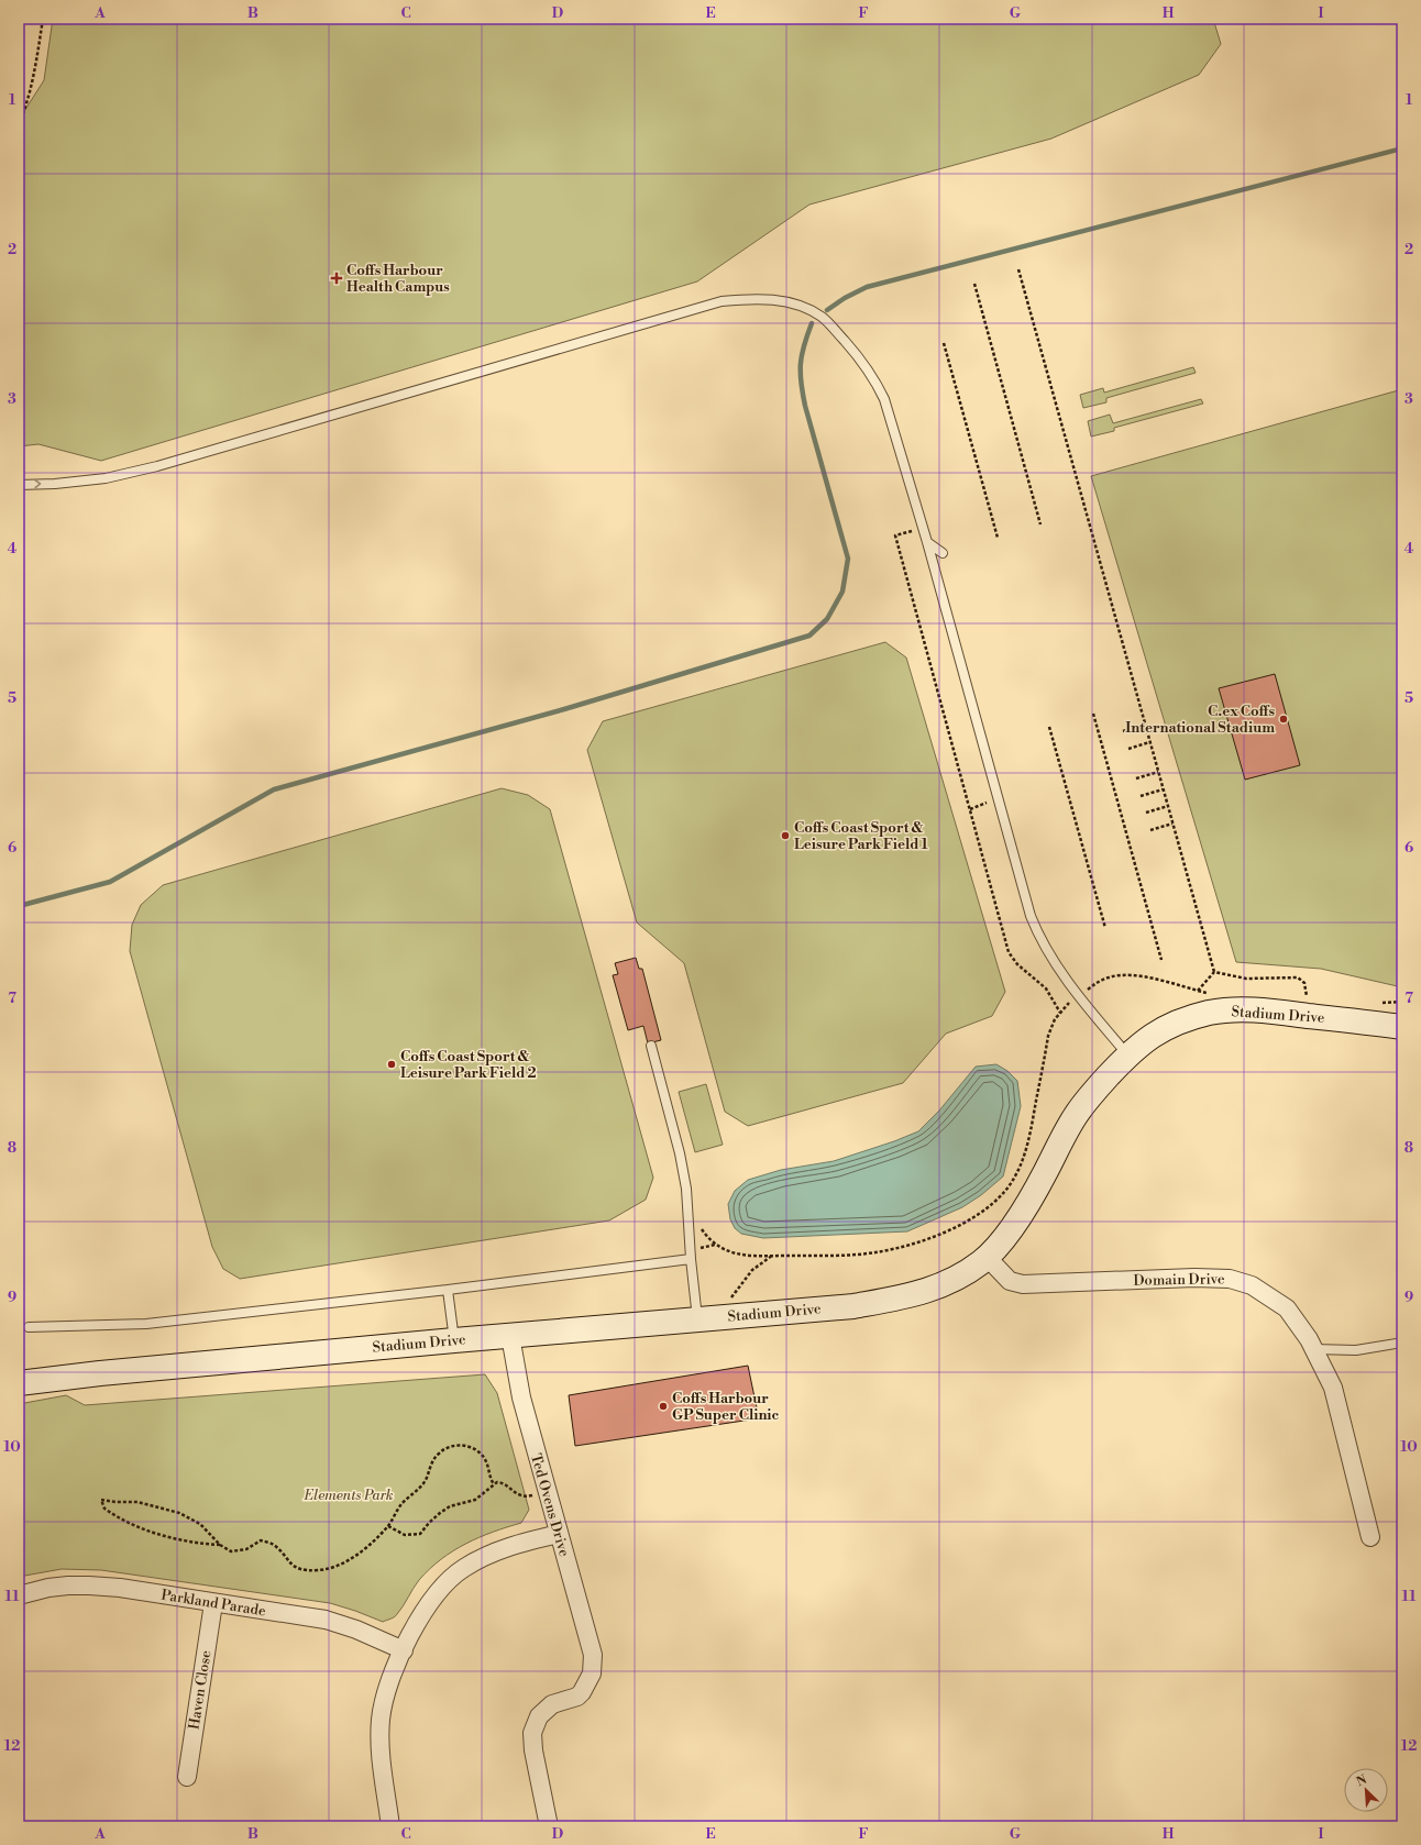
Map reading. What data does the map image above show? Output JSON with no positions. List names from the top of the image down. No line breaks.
{"streets":{"main road":["Stadium Drive"],"street":["Domain Drive","Ted Ovens Drive","Parkland Parade","Haven Close"]},"crossings":[["Stadium Drive","Domain Drive"],["Stadium Drive","Ted Ovens Drive"],["Parkland Parade","Haven Close"]],"parks":["Elements Park"],"places":{"health":["Coffs Harbour Health Campus"],"other":["C.ex Coffs International Stadium","Coffs Coast Sport & Leisure Park Field 1","Coffs Coast Sport & Leisure Park Field 2","Coffs Harbour GP Super Clinic"]},"north":"top left","grid":{"columns":["A","B","C","D","E","F","G","H","I"],"rows":["1","2","3","4","5","6","7","8","9","10","11","12"]}}
